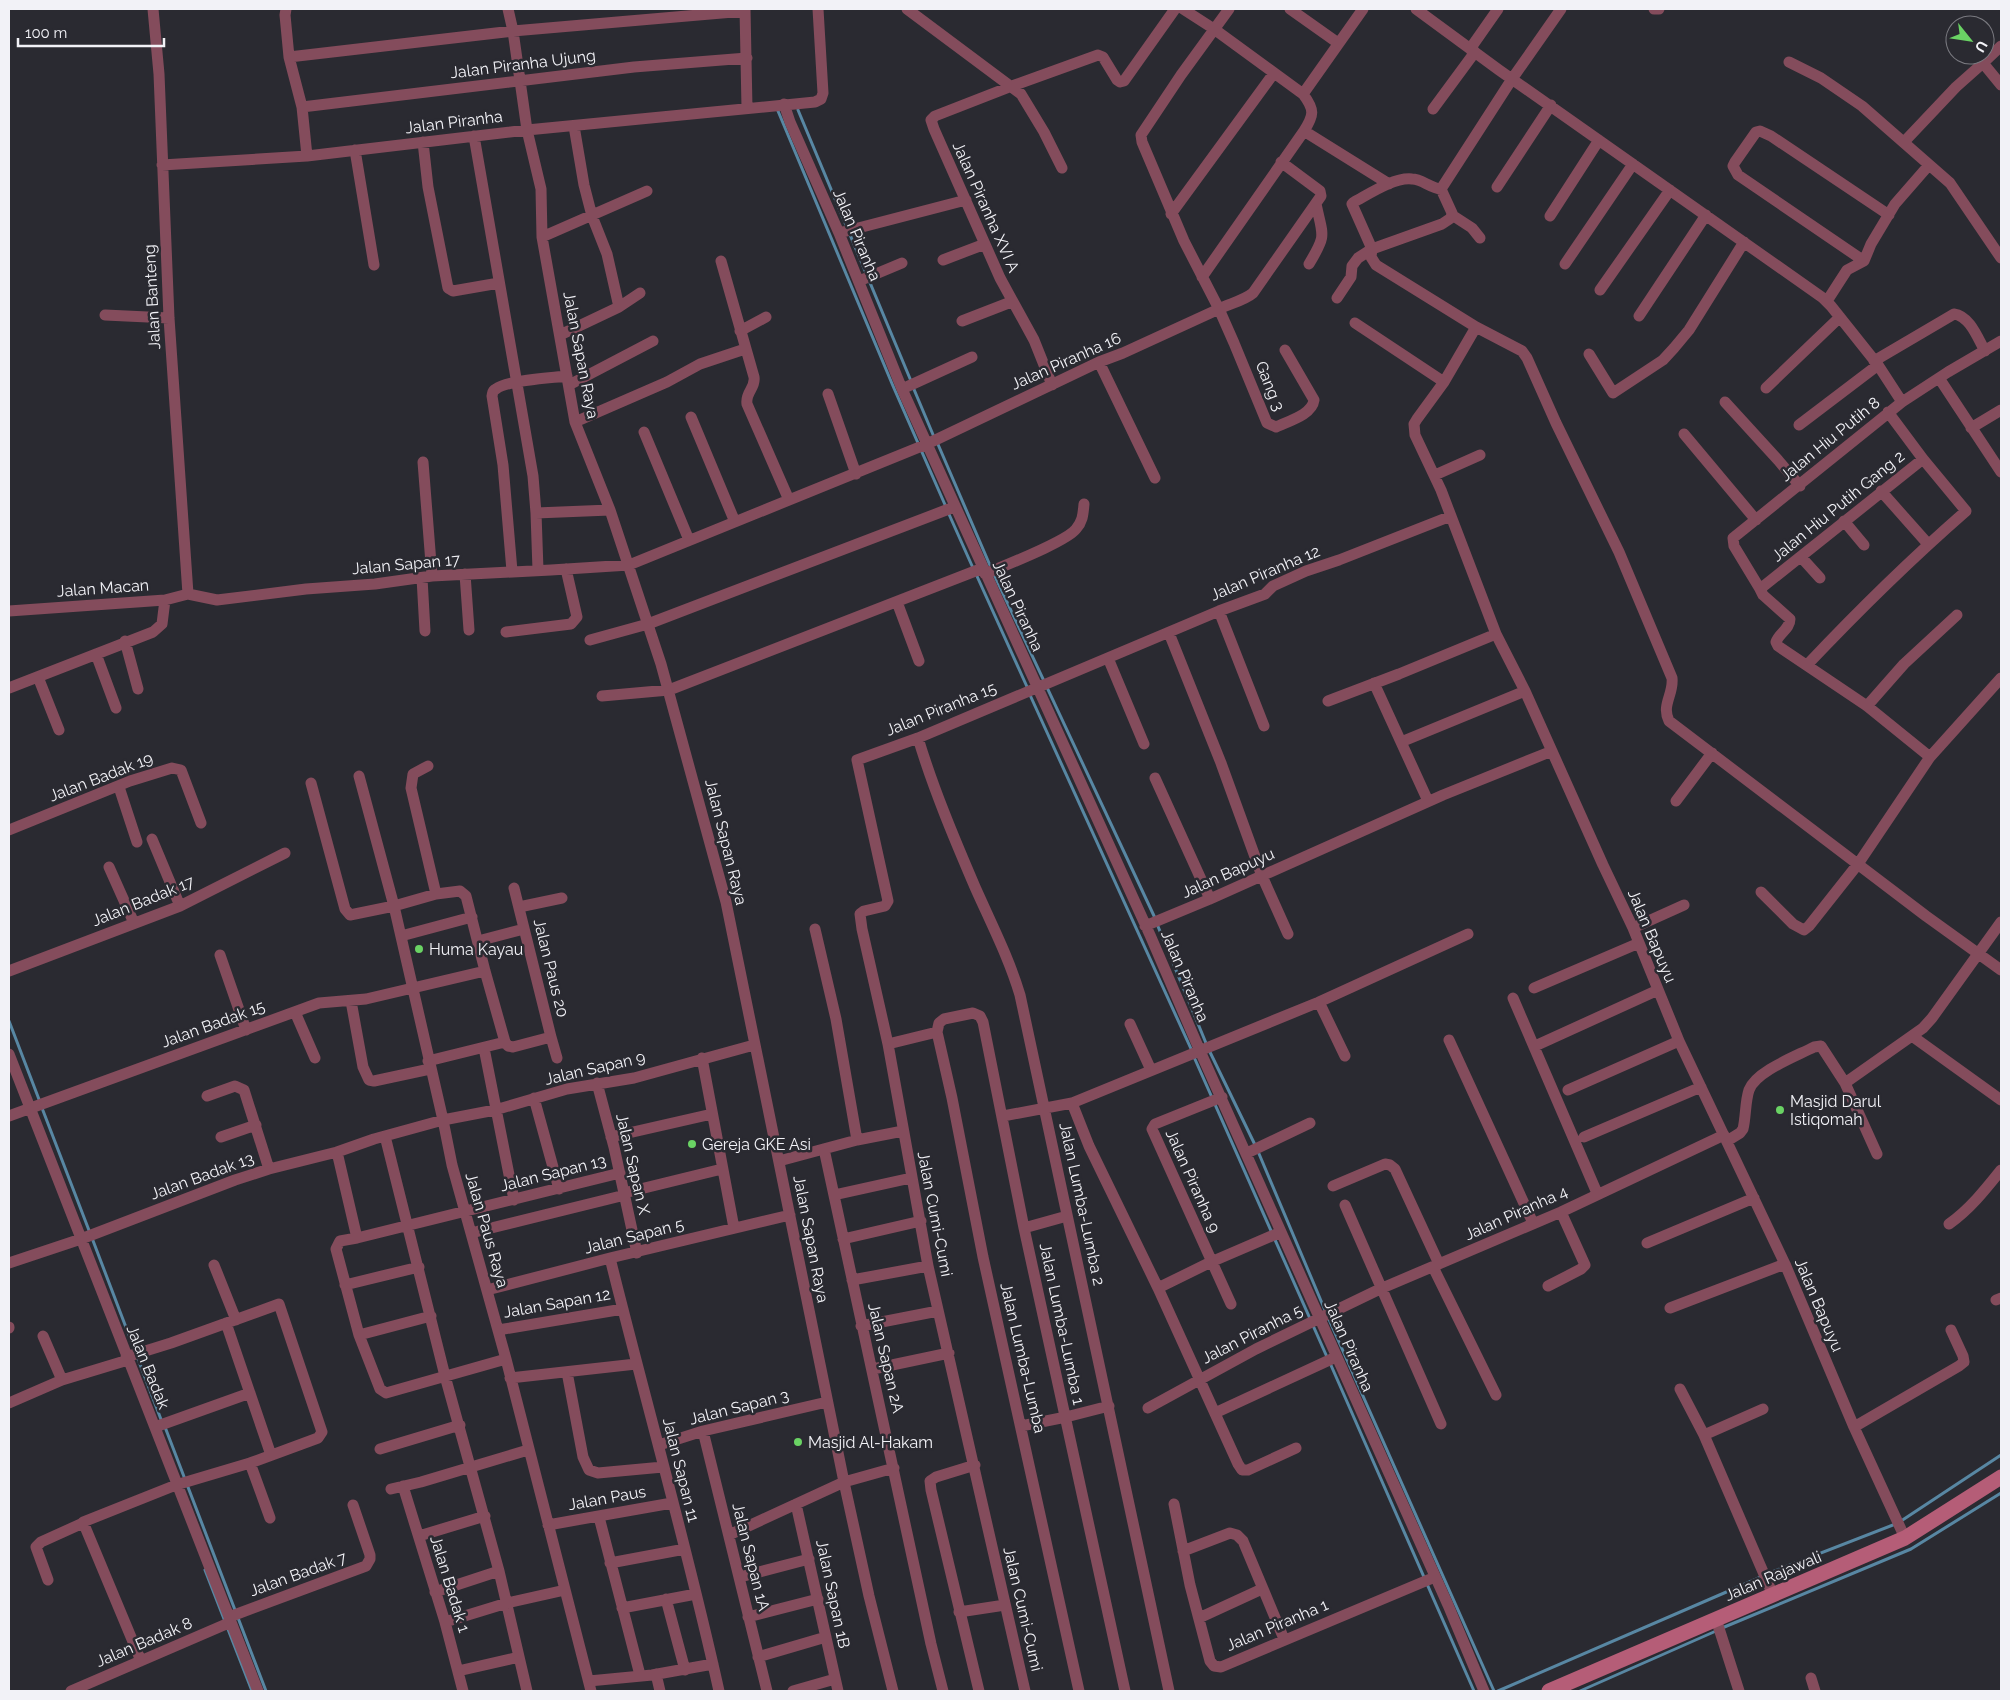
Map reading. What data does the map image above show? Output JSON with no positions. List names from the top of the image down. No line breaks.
{"streets":{"main road":["Jalan Rajawali"],"street":["Jalan Piranha Ujung","Jalan Piranha","Jalan Piranha XVI A","Jalan Banteng","Jalan Sapan Raya","Jalan Piranha 16","Gang 3","Jalan Hiu Putih 8","Jalan Hiu Putih Gang 2","Jalan Sapan 17","Jalan Piranha 12","Jalan Macan","Jalan Piranha 15","Jalan Badak 19","Jalan Bapuyu","Jalan Badak 17","Jalan Paus 20","Jalan Badak 15","Jalan Sapan 9","Jalan Sapan X","Jalan Sapan 13","Jalan Badak 13","Jalan Piranha 9","Jalan Lumba-Lumba 2","Jalan Piranha 4","Jalan Cumi-Cumi","Jalan Paus Raya","Jalan Sapan 5","Jalan Sapan 12","Jalan Lumba-Lumba 1","Jalan Piranha 5","Jalan Sapan 2A","Jalan Lumba-Lumba","Jalan Badak","Jalan Sapan 3","Jalan Sapan 11","Jalan Paus","Jalan Sapan 1A","Jalan Badak 7","Jalan Badak 1","Jalan Sapan 1B","Jalan Piranha 1","Jalan Badak 8"]},"crossings":[["Jalan Piranha Ujung","Jalan Sapan Raya"],["Jalan Piranha","Jalan Banteng"],["Jalan Piranha","Jalan Sapan Raya"],["Jalan Piranha","Jalan Piranha 16"],["Jalan Piranha","Jalan Piranha 12"],["Jalan Piranha","Jalan Piranha 15"],["Jalan Piranha","Jalan Bapuyu"],["Jalan Piranha","Jalan Piranha 9"],["Jalan Piranha","Jalan Piranha 4"],["Jalan Piranha","Jalan Piranha 5"],["Jalan Piranha","Jalan Piranha 1"],["Jalan Piranha XVI A","Jalan Piranha 16"],["Jalan Banteng","Jalan Sapan 17"],["Jalan Banteng","Jalan Macan"],["Jalan Sapan Raya","Jalan Sapan 17"],["Jalan Sapan Raya","Jalan Sapan 9"],["Jalan Sapan Raya","Jalan Sapan 5"],["Jalan Sapan Raya","Jalan Sapan 3"],["Jalan Piranha 16","Gang 3"],["Jalan Piranha 16","Jalan Sapan 17"],["Jalan Hiu Putih 8","Jalan Hiu Putih Gang 2"],["Jalan Sapan 17","Jalan Macan"],["Jalan Piranha 12","Jalan Piranha 15"],["Jalan Piranha 15","Jalan Lumba-Lumba 2"],["Jalan Piranha 15","Jalan Cumi-Cumi"],["Jalan Bapuyu","Jalan Piranha 4"],["Jalan Bapuyu","Jalan Rajawali"],["Jalan Paus 20","Jalan Badak 15"],["Jalan Paus 20","Jalan Paus Raya"],["Jalan Badak 15","Jalan Paus Raya"],["Jalan Badak 15","Jalan Badak"],["Jalan Sapan 9","Jalan Sapan X"],["Jalan Sapan 9","Jalan Badak 13"],["Jalan Sapan 9","Jalan Paus Raya"],["Jalan Sapan X","Jalan Sapan 13"],["Jalan Sapan X","Jalan Sapan 5"],["Jalan Sapan 13","Jalan Paus Raya"],["Jalan Badak 13","Jalan Paus Raya"],["Jalan Badak 13","Jalan Badak"],["Jalan Piranha 4","Jalan Piranha 5"],["Jalan Paus Raya","Jalan Sapan 5"],["Jalan Paus Raya","Jalan Sapan 12"],["Jalan Paus Raya","Jalan Paus"],["Jalan Sapan 5","Jalan Sapan 11"],["Jalan Sapan 12","Jalan Sapan 11"],["Jalan Lumba-Lumba 1","Jalan Lumba-Lumba"],["Jalan Badak","Jalan Badak 7"],["Jalan Badak","Jalan Badak 8"],["Jalan Sapan 3","Jalan Sapan 11"],["Jalan Sapan 3","Jalan Sapan 1A"],["Jalan Sapan 11","Jalan Paus"],["Jalan Badak 7","Jalan Badak 8"]],"places":["Huma Kayau","Masjid Darul Istiqomah","Gereja GKE Asi","Masjid Al-Hakam"],"scale_bar":"100 m","north":"bottom right"}
